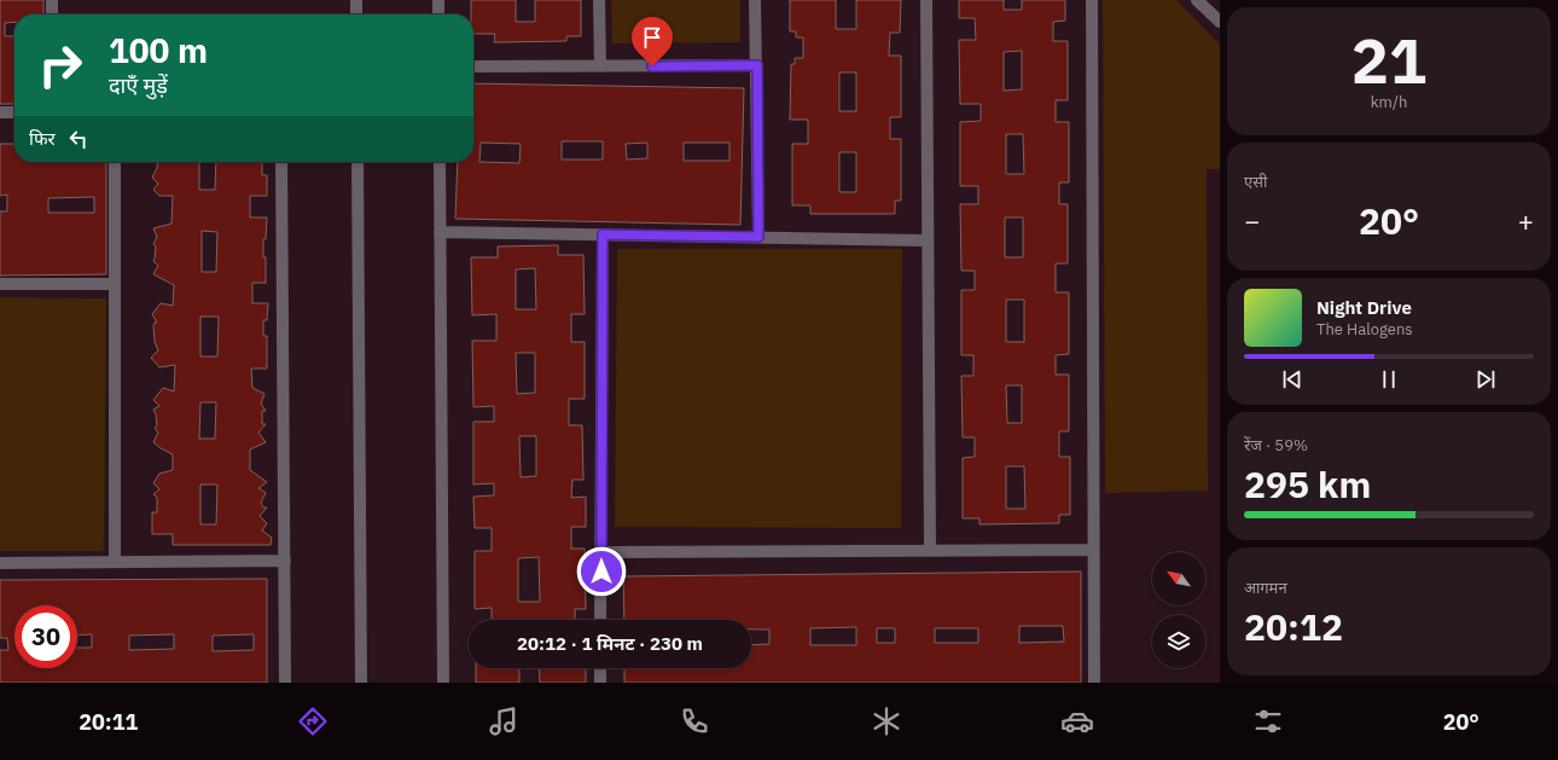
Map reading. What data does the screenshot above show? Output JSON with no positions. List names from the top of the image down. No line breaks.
{"north":"top left","page":{"tile":[["21","km/h"],"एसी",["रेंज · 59%","295 km"],["आगमन","20:12"]],"turn":["100 m","दाएँ मुड़ें"],"then":"फिर","heat":["−","20°","+"],"song":["Night Drive","The Halogens"],"limit":"30","trip":"20:12 · 1 मिनट · 230 m","tabs":["20:11","20°"]}}
